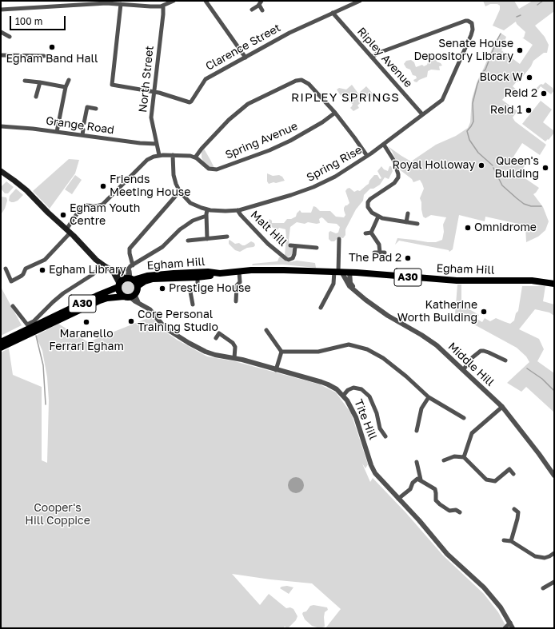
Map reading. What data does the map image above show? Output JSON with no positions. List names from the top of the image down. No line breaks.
{"streets":{"main road":["Egham Hill","A30"],"street":["Clarence Street","Ripley Avenue","North Street","Grange Road","Spring Avenue","Spring Rise","Malt Hill","Middle Hill","Tite Hill"]},"crossings":[["Clarence Street","Ripley Avenue"],["Clarence Street","North Street"],["Ripley Avenue","Spring Rise"],["North Street","Grange Road"],["Spring Rise","Malt Hill"],["Egham Hill","A30"],["Egham Hill","Middle Hill"],["Egham Hill","Tite Hill"],["A30","Tite Hill"]],"districts":["RIPLEY SPRINGS"],"parks":["Cooper's Hill Coppice"],"places":["Egham Band Hall","Senate House Depository Library","Block W","Reid 2","Reid 1","Royal Holloway","Queen's Building","Friends Meeting House","Egham Youth Centre","Omnidrome","The Pad 2","Egham Library","Prestige House","Katherine Worth Building","Core Personal Training Studio","Maranello Ferrari Egham"],"scale_bar":"100 m"}
